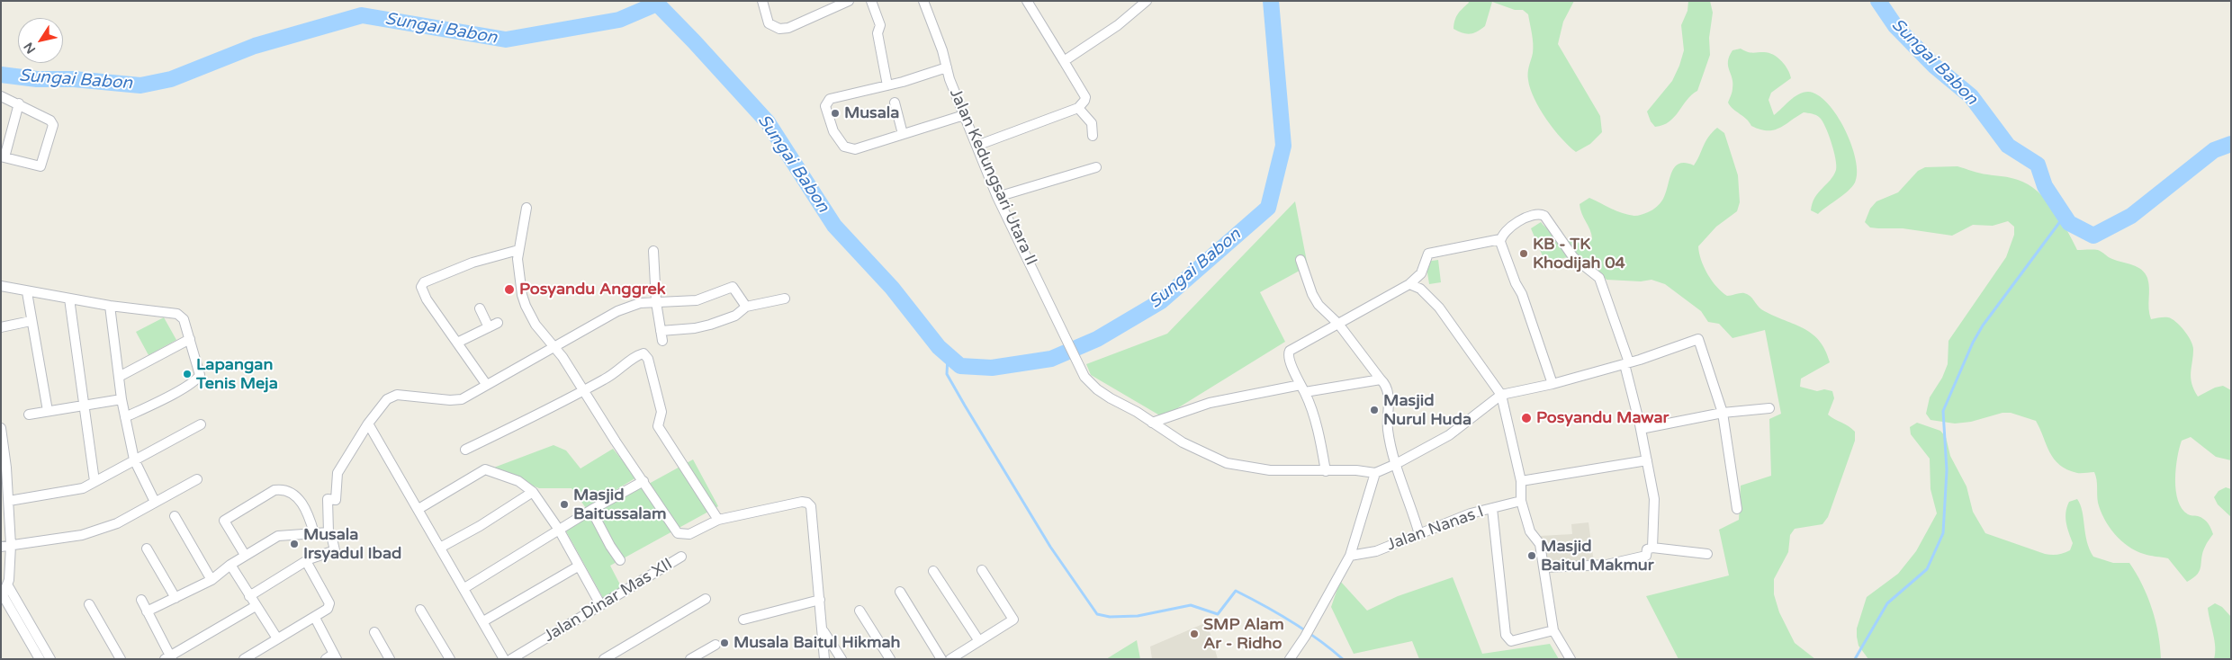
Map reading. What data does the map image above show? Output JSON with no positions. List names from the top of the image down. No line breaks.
{"streets":{"street":["Jalan Kedungsari Utara II","Jalan Nanas I","Jalan Dinar Mas XII"]},"water":["Sungai Babon"],"places":["Musala","KB - TK Khodijah 04","Posyandu Anggrek","Lapangan Tenis Meja","Masjid Nurul Huda","Posyandu Mawar","Masjid Baitussalam","Musala Irsyadul Ibad","Masjid Baitul Makmur","SMP Alam Ar - Ridho","Musala Baitul Hikmah"],"north":"bottom left"}
